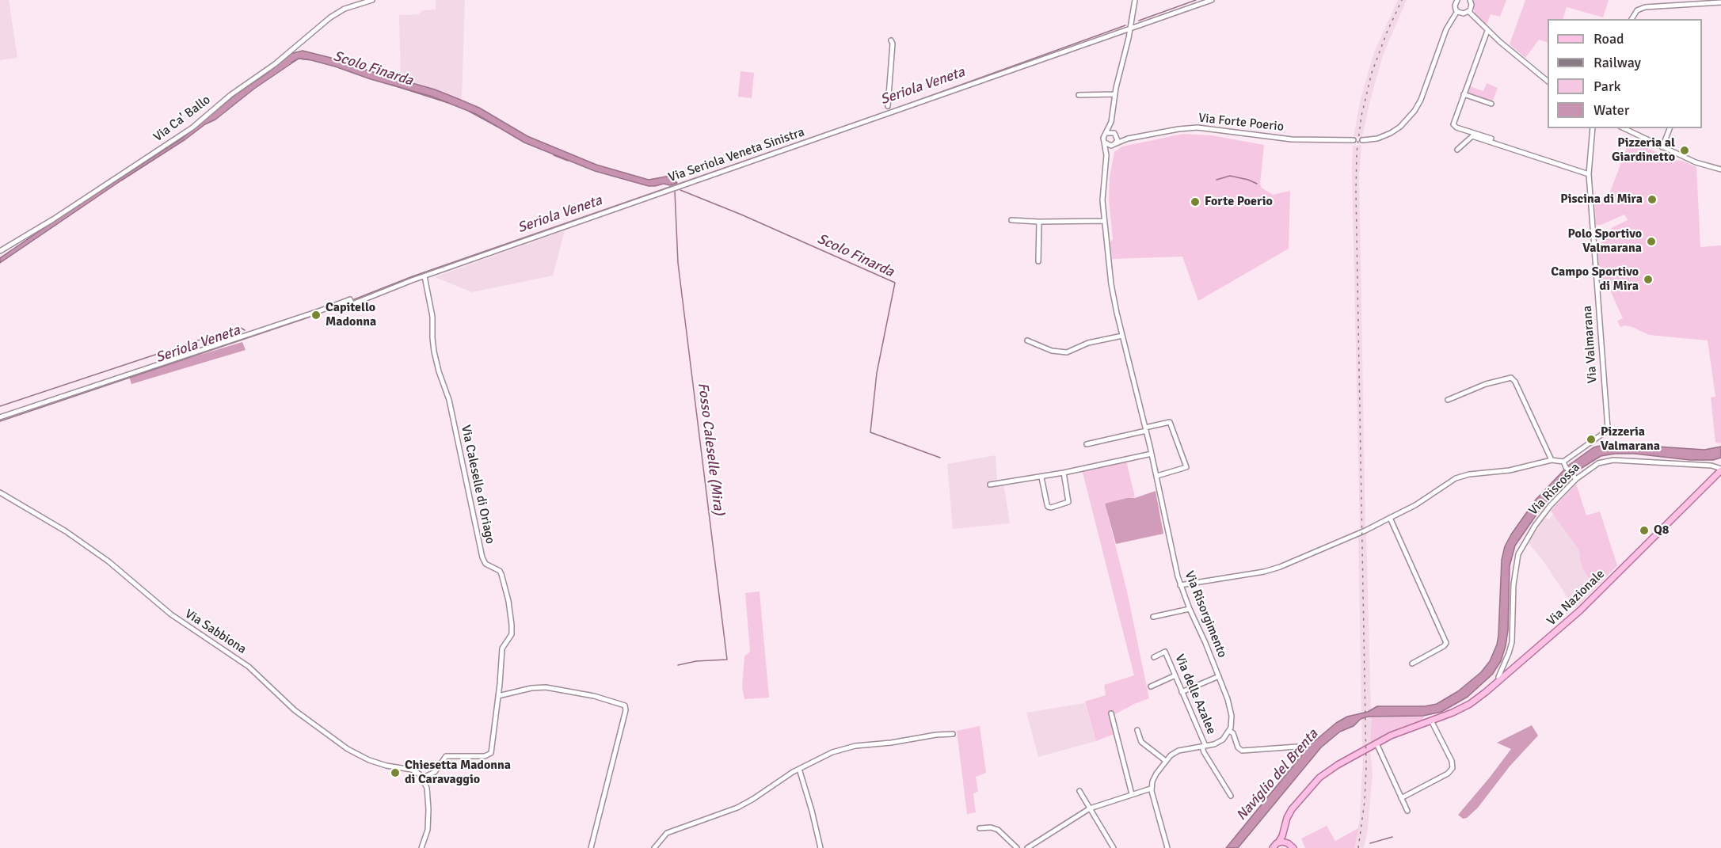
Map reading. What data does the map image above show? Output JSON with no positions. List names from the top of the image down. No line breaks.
{"streets":{"main road":["Via Nazionale"],"street":["Via Ca' Ballo","Via Forte Poerio","Via Seriola Veneta Sinistra","Via Valmarana","Via Caleselle di Oriago","Via Riscossa","Via Risorgimento","Via Sabbiona","Via delle Azalee"]},"crossings":[["Via Seriola Veneta Sinistra","Via Caleselle di Oriago"],["Via Seriola Veneta Sinistra","Via Risorgimento"],["Via Riscossa","Via Nazionale"]],"water":["Scolo Finarda","Seriola Veneta","Fosso Caleselle (Mira)","Naviglio del Brenta"],"places":["Pizzeria al Giardinetto","Piscina di Mira","Forte Poerio","Polo Sportivo Valmarana","Campo Sportivo di Mira","Capitello Madonna","Pizzeria Valmarana","Q8","Chiesetta Madonna di Caravaggio"],"legend":["Road","Railway","Park","Water"]}
